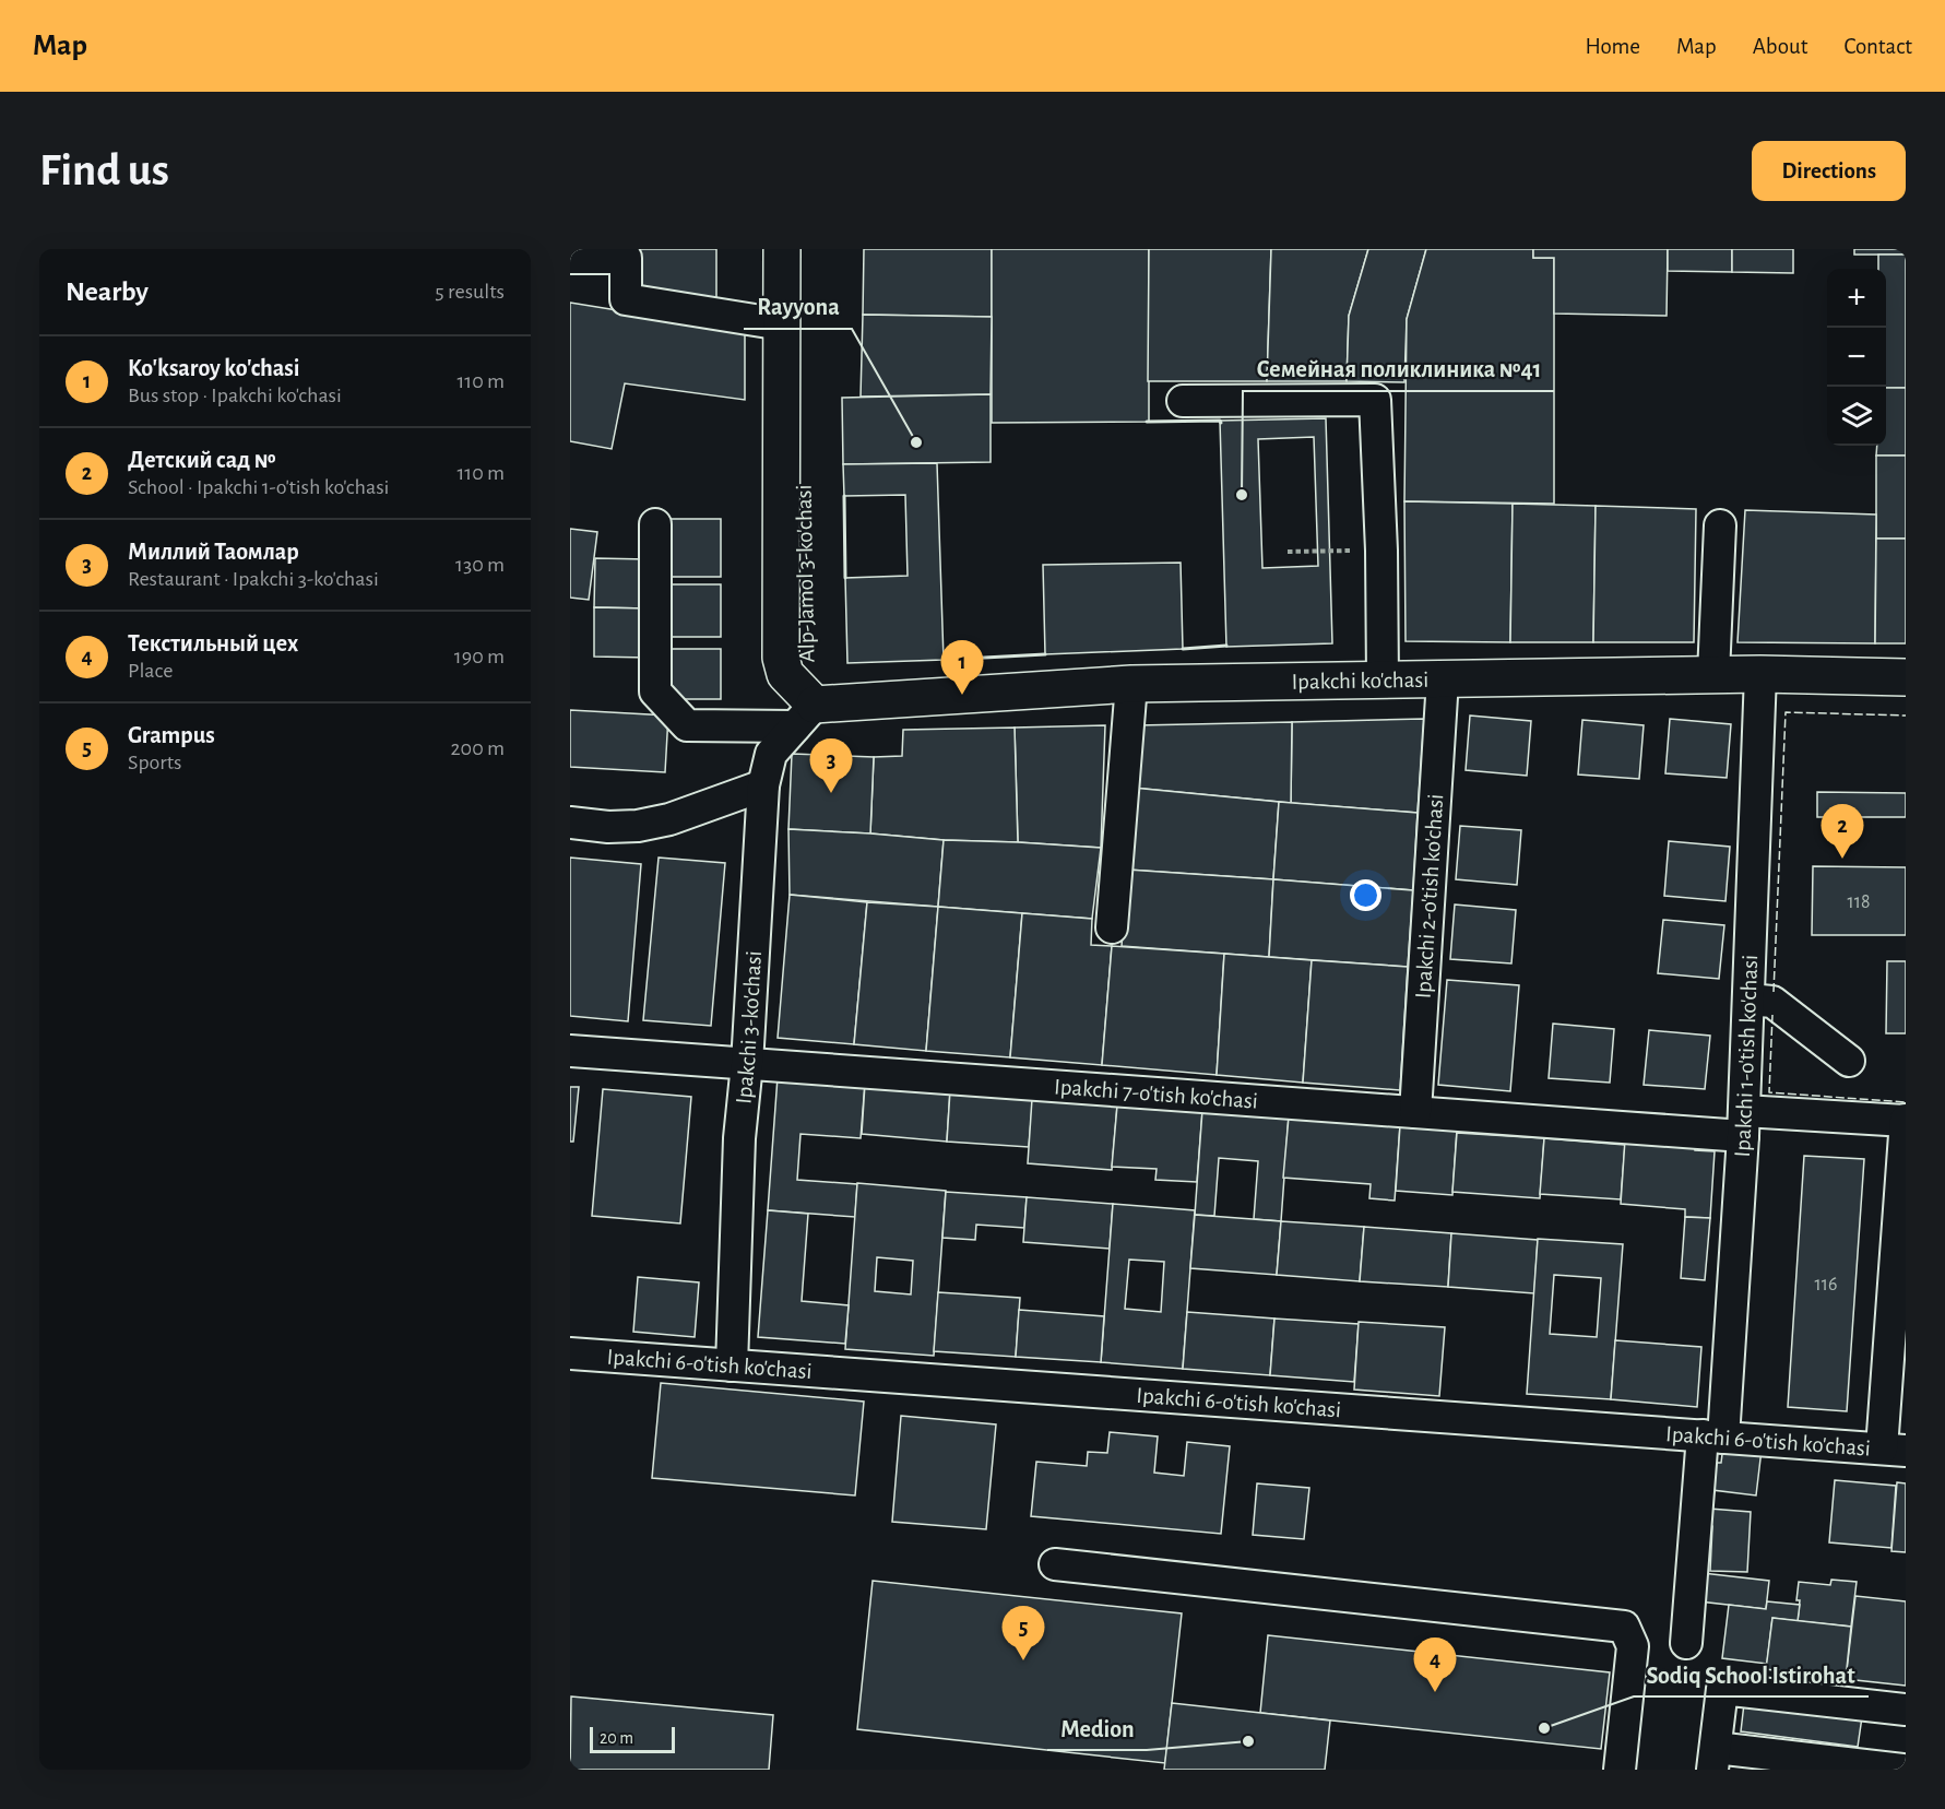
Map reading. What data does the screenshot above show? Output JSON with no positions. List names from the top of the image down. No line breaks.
{"streets":{"main road":["Alp-Jamol 3-ko'chasi","Ipakchi ko'chasi"],"street":["Ipakchi 2-o'tish ko'chasi","Ipakchi 3-ko'chasi","Ipakchi 1-o'tish ko'chasi","Ipakchi 7-o'tish ko'chasi","Ipakchi 6-o'tish ko'chasi"]},"crossings":[["Alp-Jamol 3-ko'chasi","Ipakchi ko'chasi"],["Alp-Jamol 3-ko'chasi","Ipakchi 3-ko'chasi"],["Ipakchi ko'chasi","Ipakchi 2-o'tish ko'chasi"],["Ipakchi ko'chasi","Ipakchi 3-ko'chasi"],["Ipakchi ko'chasi","Ipakchi 1-o'tish ko'chasi"],["Ipakchi 2-o'tish ko'chasi","Ipakchi 7-o'tish ko'chasi"],["Ipakchi 3-ko'chasi","Ipakchi 7-o'tish ko'chasi"],["Ipakchi 3-ko'chasi","Ipakchi 6-o'tish ko'chasi"],["Ipakchi 1-o'tish ko'chasi","Ipakchi 7-o'tish ko'chasi"],["Ipakchi 1-o'tish ko'chasi","Ipakchi 6-o'tish ko'chasi"]],"places":["Rayyona","Семейная поликлиника №41","Sodiq School Istirohat","Medion"],"house_numbers":["118","116"],"scale_bar":"20 m","page":{"header":"Map","nav":["Home","Map","About","Contact"],"buttons":"Directions","title":"Find us","heading":["Nearby","5 results"],"map_buttons":["+","−"],"list":[{"mark":"1","name":"Ko'ksaroy ko'chasi","note":"Bus stop · Ipakchi ko'chasi","value":"110 m"},{"mark":"2","name":"Детский сад №","note":"School · Ipakchi 1-o'tish ko'chasi","value":"110 m"},{"mark":"3","name":"Миллий Таомлар","note":"Restaurant · Ipakchi 3-ko'chasi","value":"130 m"},{"mark":"4","name":"Текстильный цех","note":"Place","value":"190 m"},{"mark":"5","name":"Grampus","note":"Sports","value":"200 m"}],"pins":["1","3","2","5","4"],"scale":"20 m"}}
